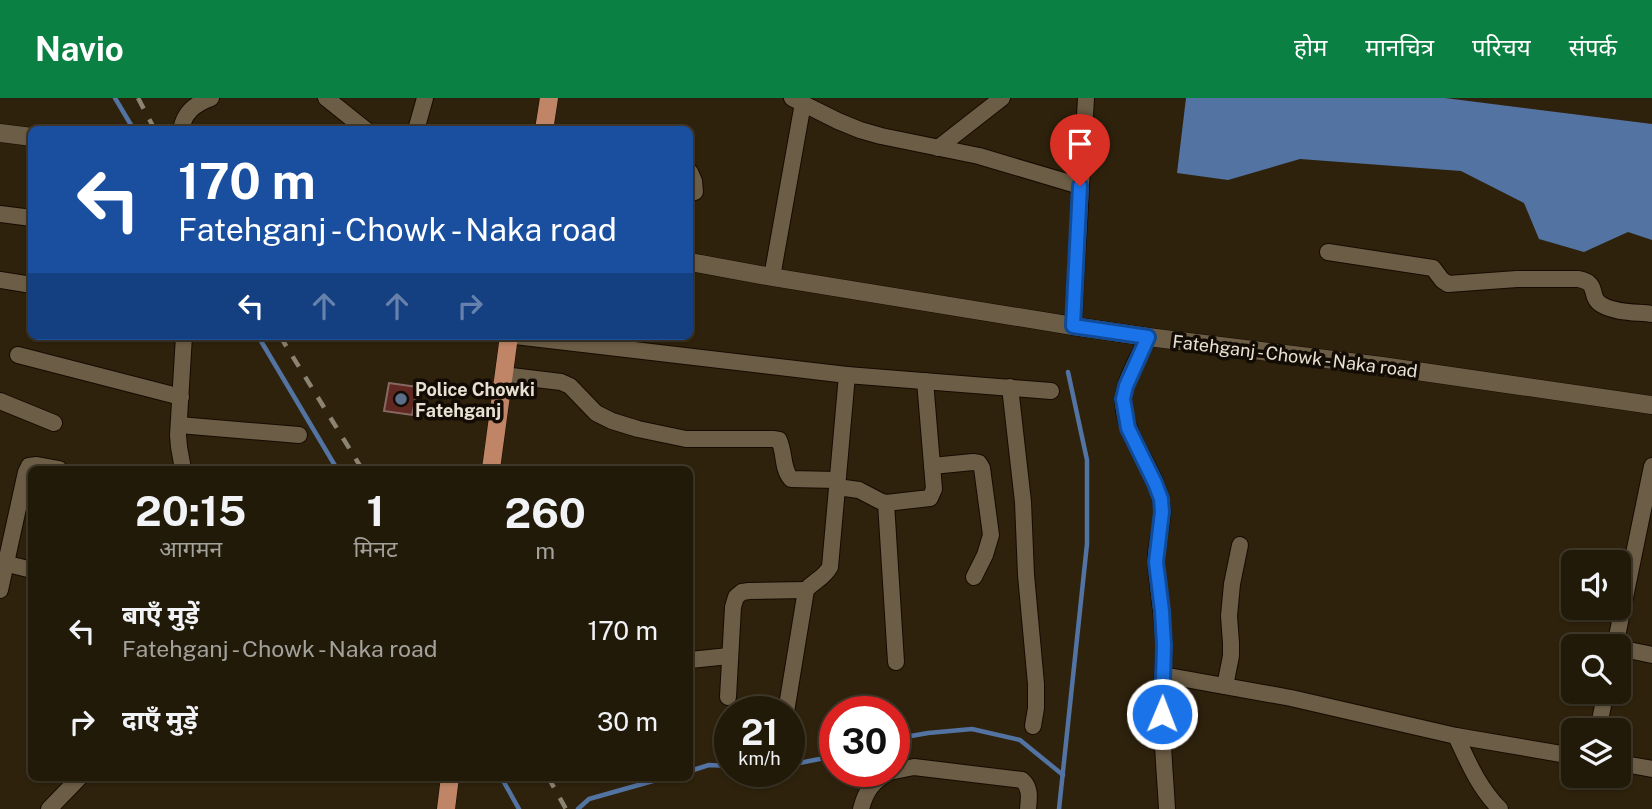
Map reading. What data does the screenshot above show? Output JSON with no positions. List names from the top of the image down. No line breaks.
{"streets":{"street":["Fatehganj - Chowk - Naka road"]},"places":["Police Chowki Fatehganj"],"page":{"header":"Navio","nav":["होम","मानचित्र","परिचय","संपर्क"],"turn":["170 m","Fatehganj - Chowk - Naka road"],"eta":["20:15","आगमन","1","मिनट","260","m"],"list":[{"name":"बाएँ मुड़ें","note":"Fatehganj - Chowk - Naka road","value":"170 m"},{"name":"दाएँ मुड़ें","value":"30 m"}],"speed":"21 km/h","limit":"30"}}
